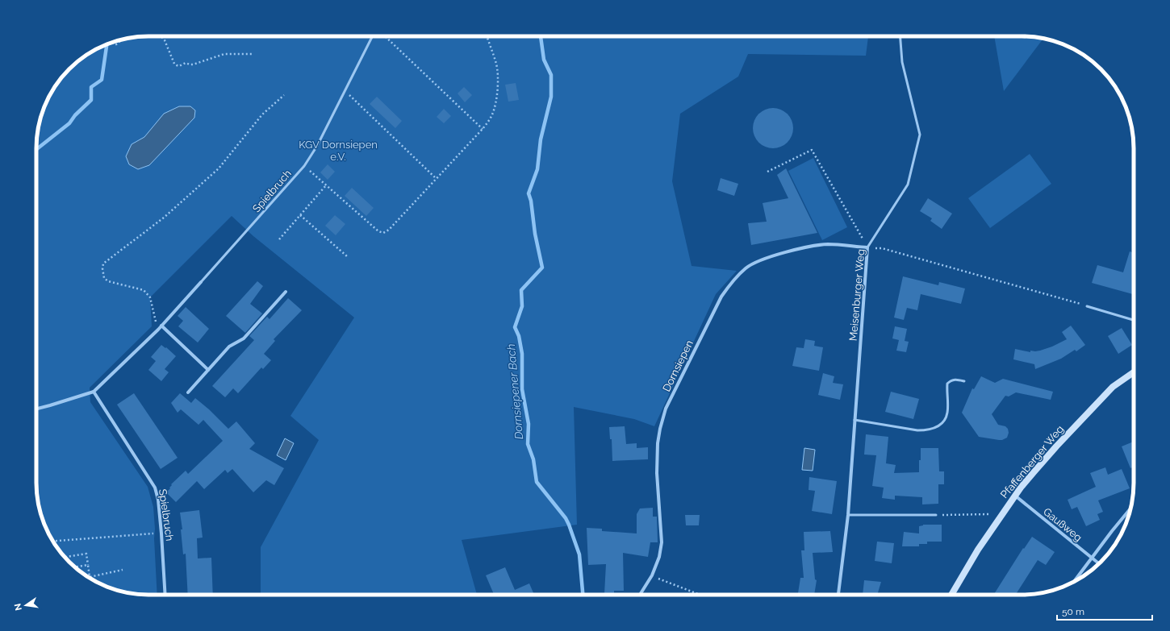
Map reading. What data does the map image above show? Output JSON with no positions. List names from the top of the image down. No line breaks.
{"streets":{"main road":["Pfaffenberger Weg"],"street":["Spielbruch","Meisenburger Weg","Dornsiepen","Gaußweg"]},"crossings":[["Meisenburger Weg","Dornsiepen"],["Pfaffenberger Weg","Gaußweg"]],"water":["Dornsiepener Bach"],"parks":["KGV Dornsiepen e.V."],"scale_bar":"50 m","north":"left"}
